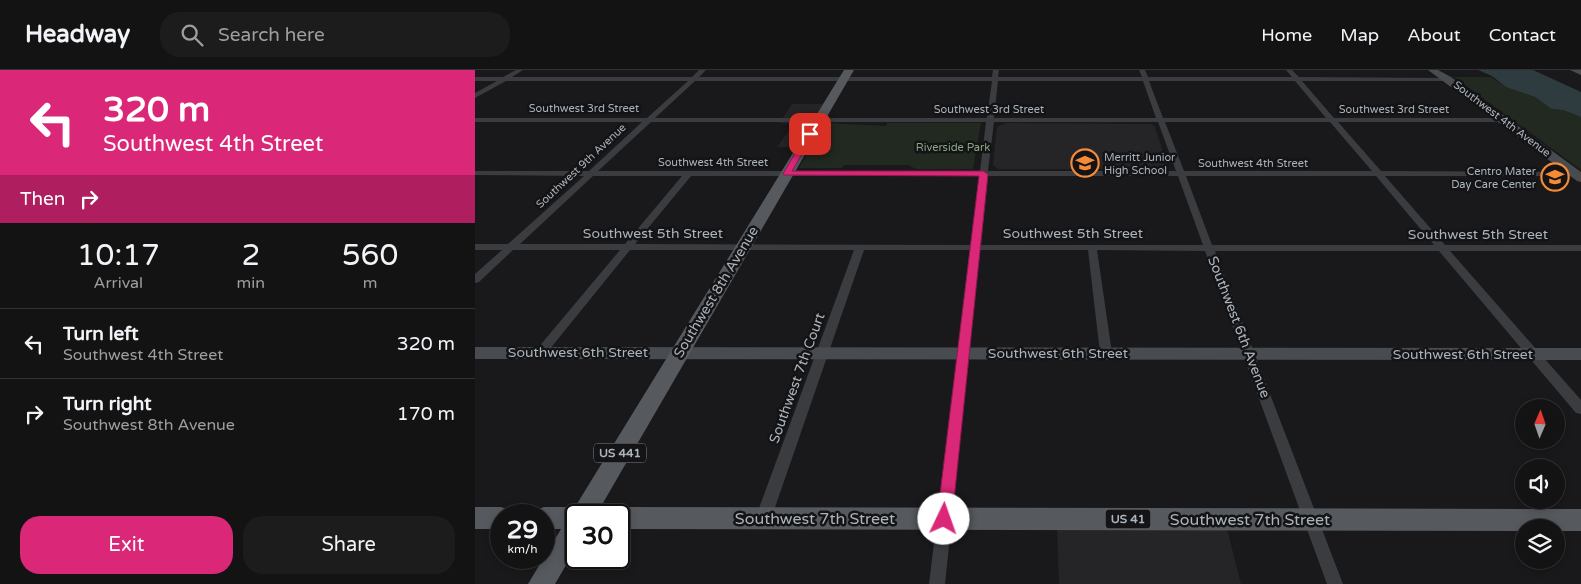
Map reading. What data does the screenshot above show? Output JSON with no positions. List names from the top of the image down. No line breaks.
{"streets":{"main road":["Southwest 8th Avenue","US 441","Southwest 7th Street","US 41"],"street":["Southwest 3rd Street","Southwest 4th Avenue","Southwest 4th Street","Southwest 9th Avenue","Southwest 5th Street","Southwest 6th Avenue","Southwest 6th Street","Southwest 7th Court"]},"crossings":[["Southwest 3rd Street","Southwest 4th Avenue"],["Southwest 3rd Street","Southwest 9th Avenue"],["Southwest 3rd Street","Southwest 8th Avenue"],["Southwest 3rd Street","Southwest 6th Avenue"],["Southwest 4th Avenue","Southwest 4th Street"],["Southwest 4th Street","Southwest 9th Avenue"],["Southwest 4th Street","Southwest 8th Avenue"],["Southwest 4th Street","Southwest 6th Avenue"],["Southwest 9th Avenue","Southwest 5th Street"],["Southwest 5th Street","Southwest 8th Avenue"],["Southwest 5th Street","Southwest 6th Avenue"],["Southwest 5th Street","Southwest 7th Court"],["Southwest 8th Avenue","Southwest 6th Street"],["Southwest 6th Avenue","Southwest 6th Street"],["Southwest 6th Avenue","Southwest 7th Street"],["Southwest 6th Street","Southwest 7th Court"],["Southwest 7th Court","Southwest 7th Street"]],"parks":["Riverside Park"],"places":{"school or university":["Merritt Junior High School","Centro Mater Day Care Center"]},"north":"top","page":{"header":"Headway","search":"Search here","nav":["Home","Map","About","Contact"],"turn":["320 m","Southwest 4th Street"],"then":"Then","eta":["10:17","Arrival","2","min","560","m"],"list":[{"name":"Turn left","note":"Southwest 4th Street","value":"320 m"},{"name":"Turn right","note":"Southwest 8th Avenue","value":"170 m"}],"speed":"29 km/h","limit":"30","buttons":["Exit","Share"]}}
